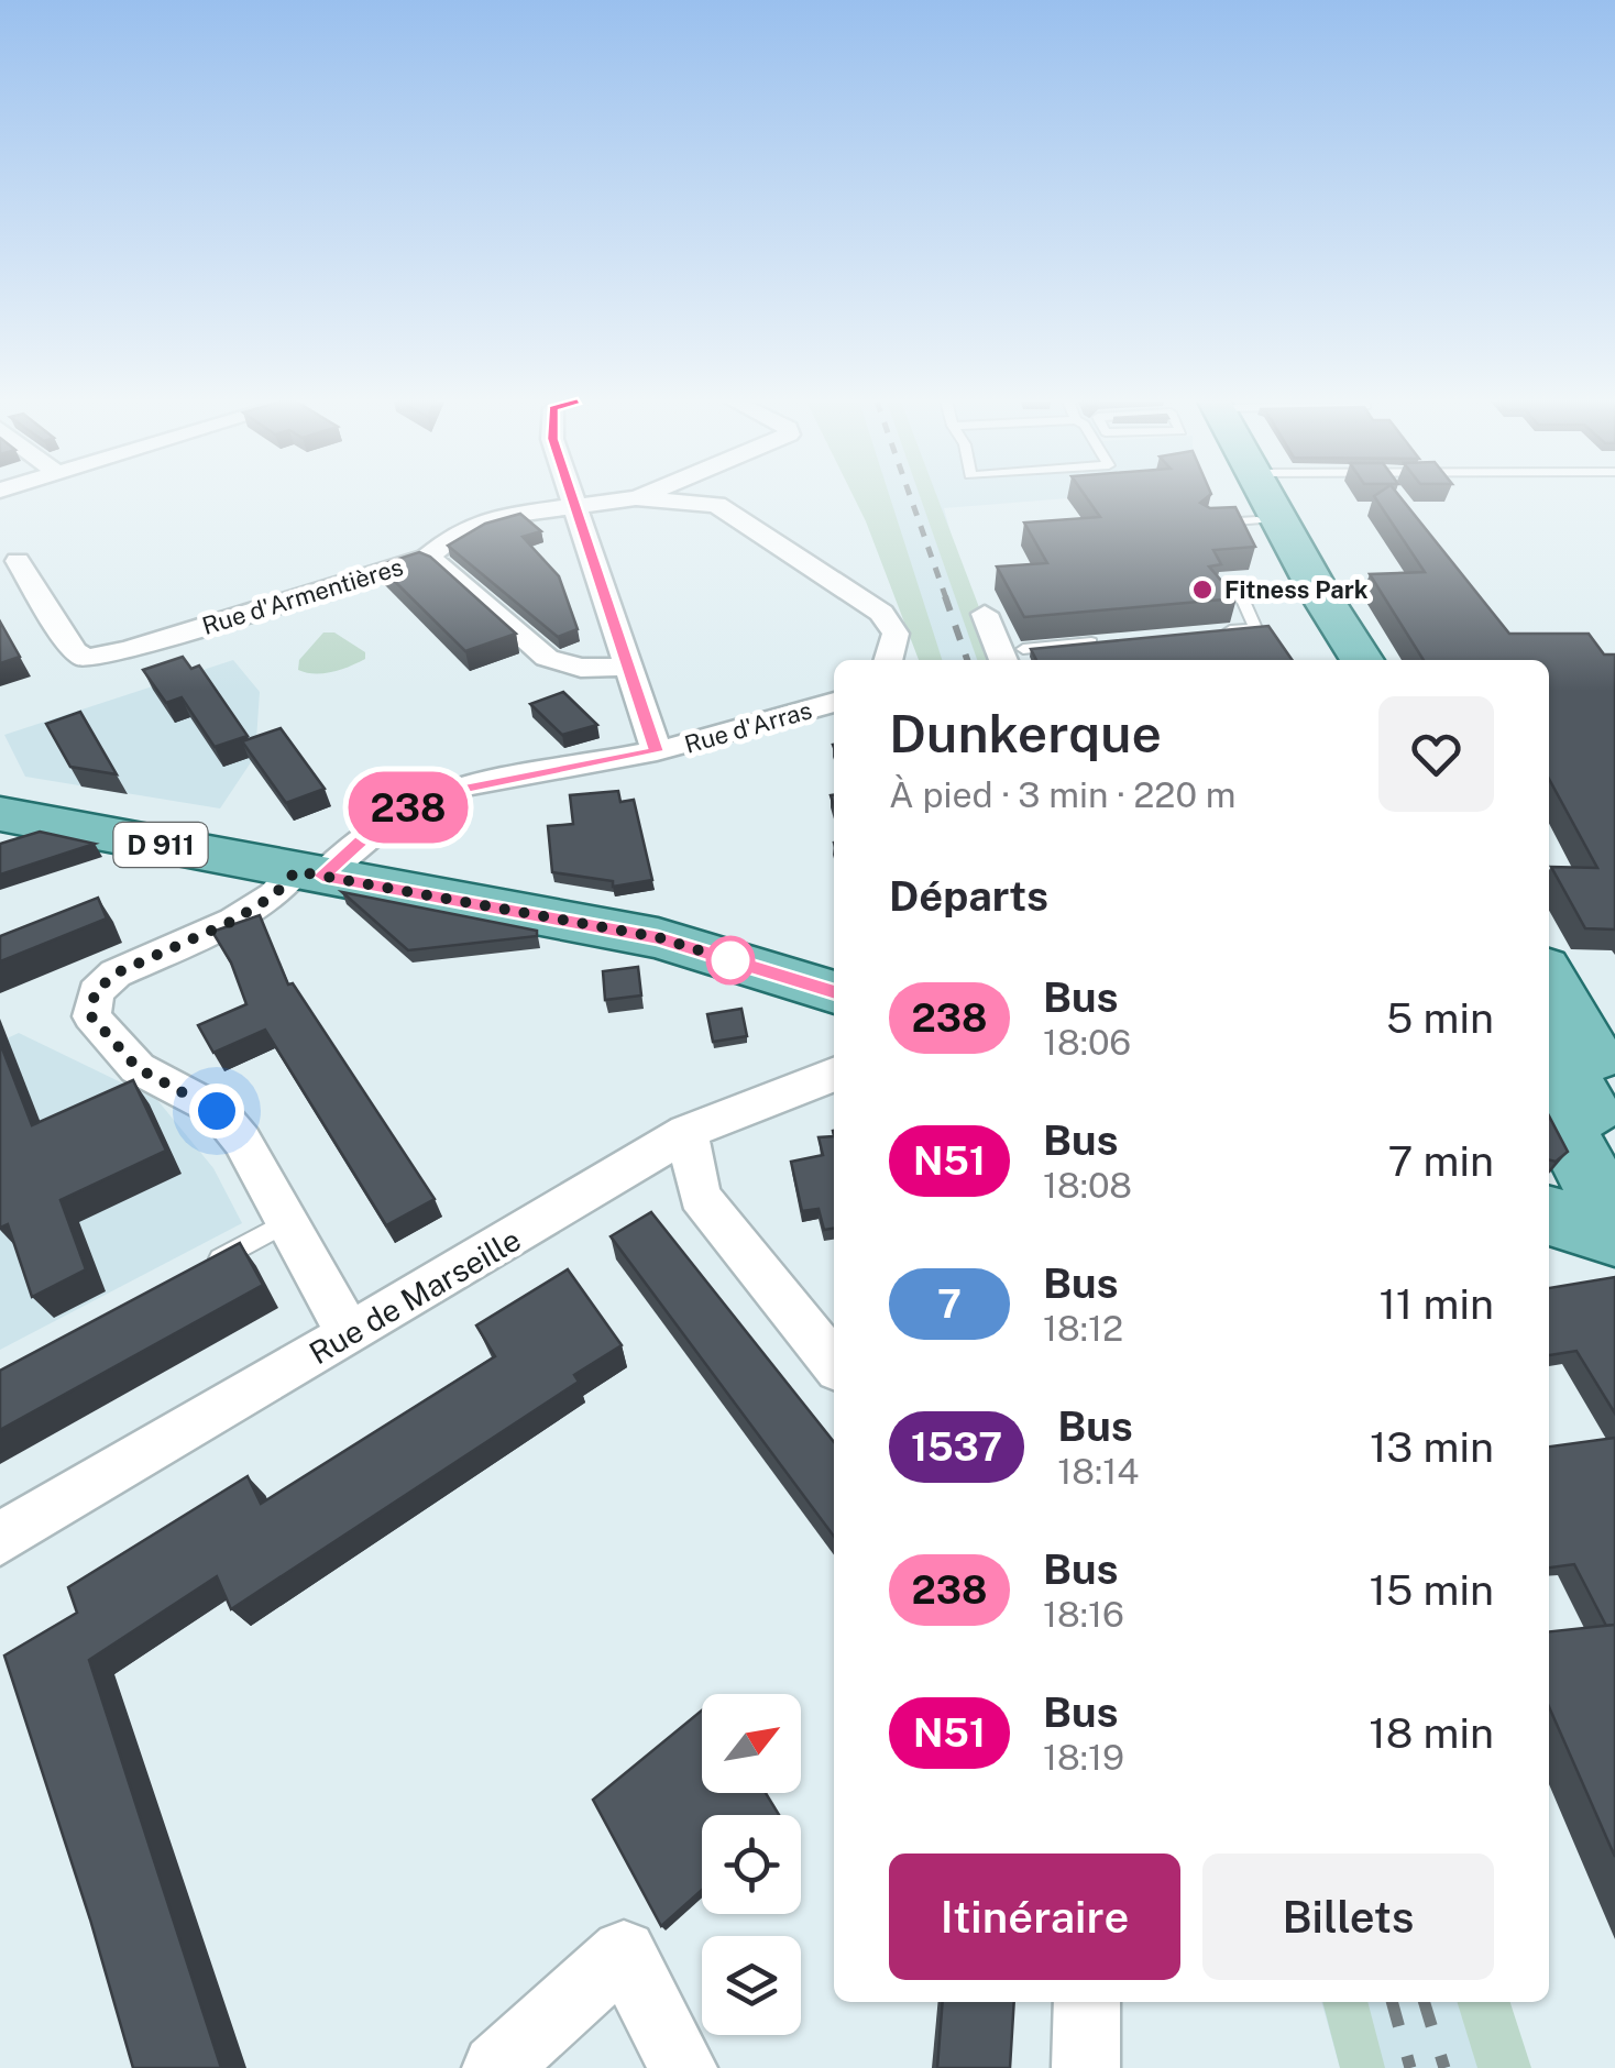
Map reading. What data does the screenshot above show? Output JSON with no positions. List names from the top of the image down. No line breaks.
{"streets":{"main road":["D 911"],"street":["Rue d'Armentières","Rue d'Arras","Rue de Marseille"]},"crossings":[["Rue d'Arras","D 911"],["Rue d'Arras","Rue de Marseille"]],"places":["Fitness Park"],"lines":["bus line 238"],"north":"top right","page":{"on_map":"238","heading":[["Dunkerque","À pied · 3 min · 220 m"],"Départs"],"list":[{"mark":"238","name":"Bus","note":"18:06","value":"5 min"},{"mark":"N51","name":"Bus","note":"18:08","value":"7 min"},{"mark":"7","name":"Bus","note":"18:12","value":"11 min"},{"mark":"1537","name":"Bus","note":"18:14","value":"13 min"},{"mark":"238","name":"Bus","note":"18:16","value":"15 min"},{"mark":"N51","name":"Bus","note":"18:19","value":"18 min"}],"buttons":["Itinéraire","Billets"]}}
